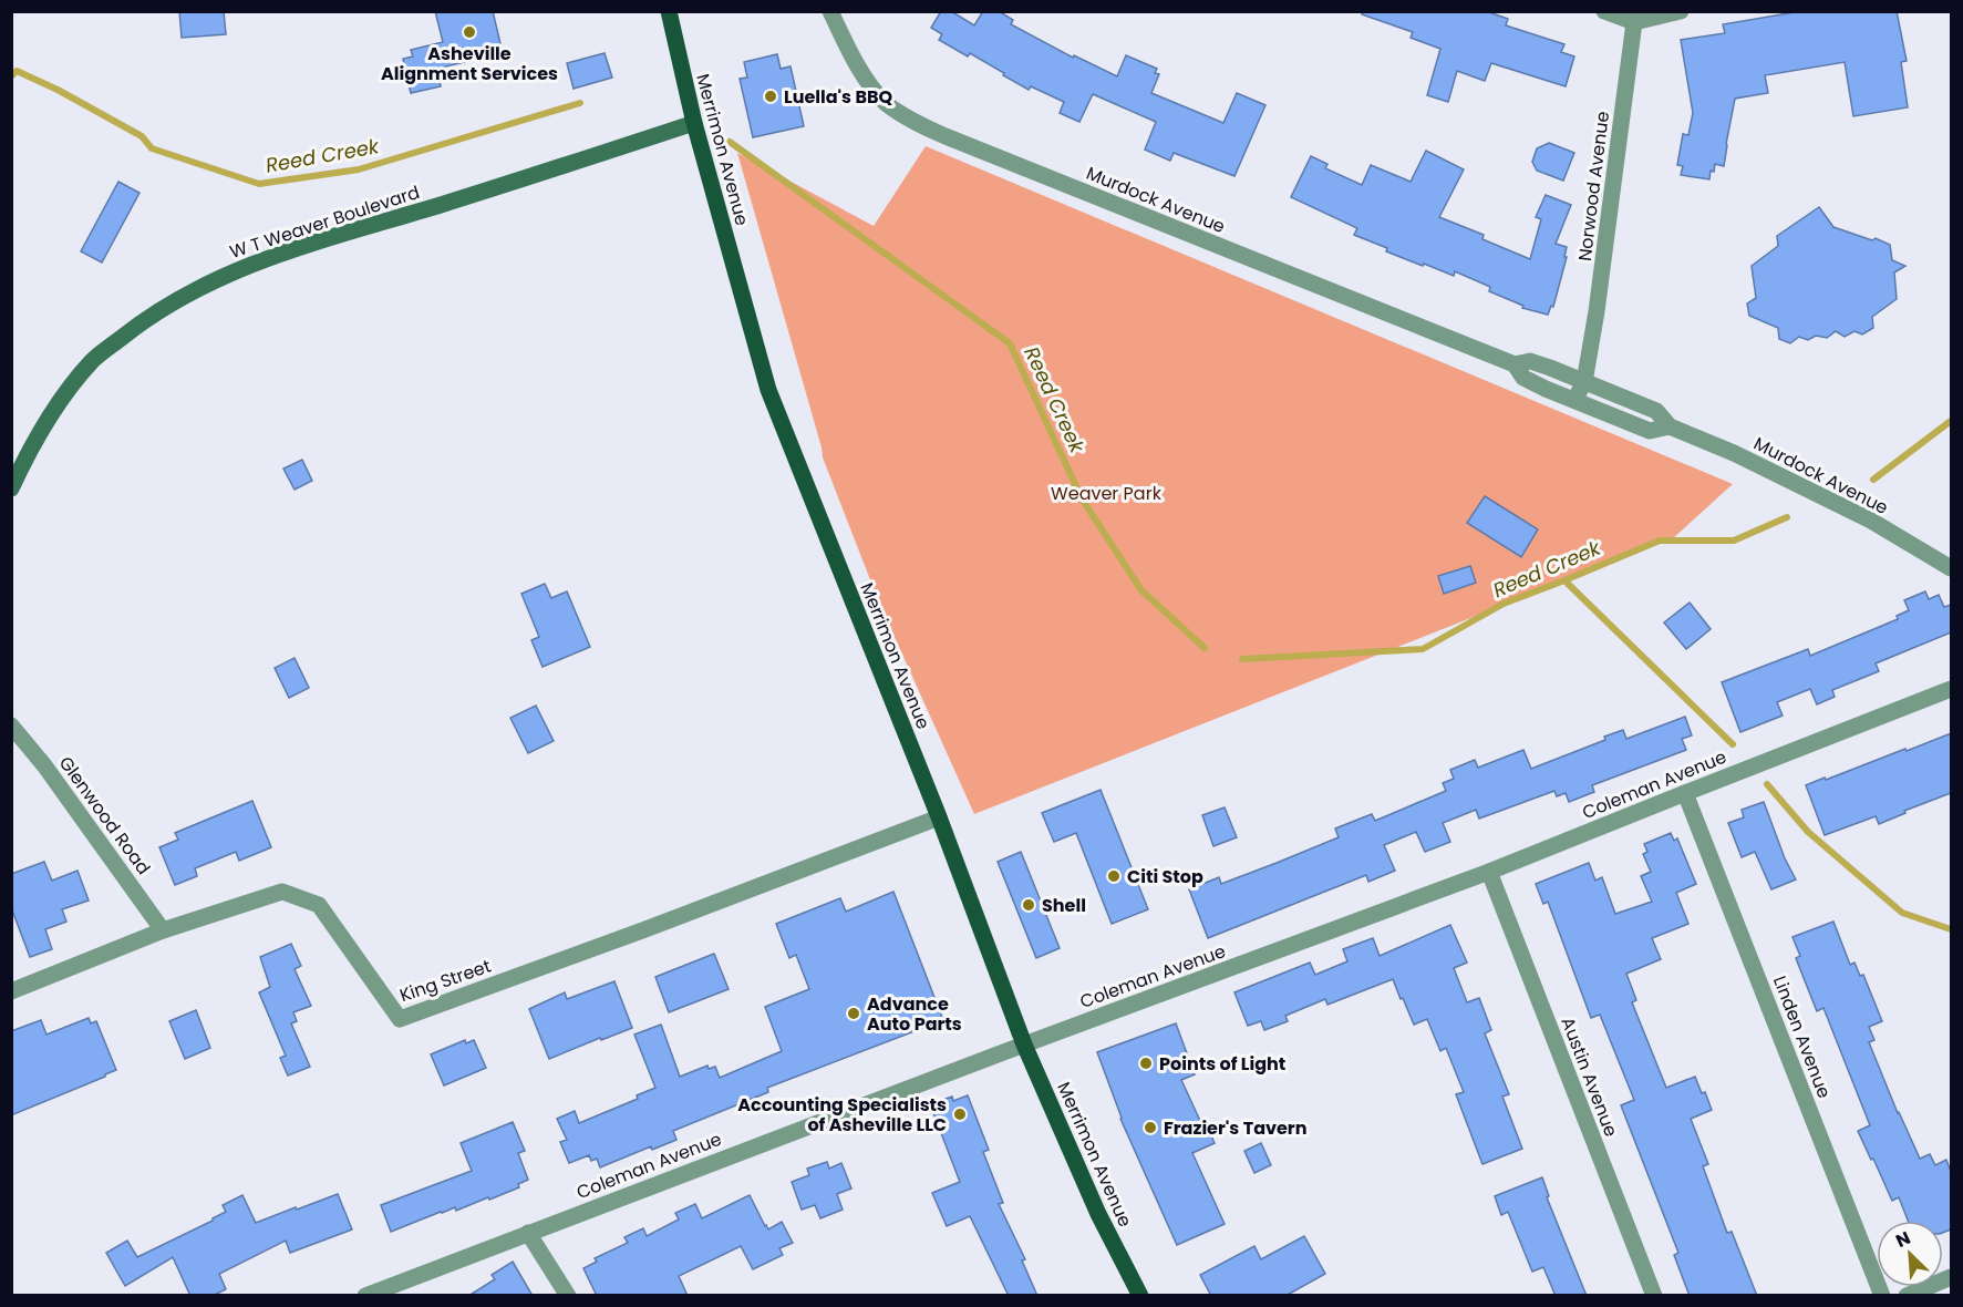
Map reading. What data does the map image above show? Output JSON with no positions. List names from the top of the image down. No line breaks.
{"streets":{"main road":["Merrimon Avenue","W T Weaver Boulevard"],"street":["Norwood Avenue","Murdock Avenue","Coleman Avenue","Glenwood Road","King Street","Linden Avenue","Austin Avenue"]},"crossings":[["Merrimon Avenue","W T Weaver Boulevard"],["Merrimon Avenue","Coleman Avenue"],["Merrimon Avenue","King Street"],["Norwood Avenue","Murdock Avenue"],["Coleman Avenue","Linden Avenue"],["Coleman Avenue","Austin Avenue"],["Glenwood Road","King Street"]],"water":["Reed Creek"],"parks":["Weaver Park"],"places":["Asheville Alignment Services","Luella's BBQ","Citi Stop","Shell","Advance Auto Parts","Points of Light","Accounting Specialists of Asheville LLC","Frazier's Tavern"],"north":"top left"}
